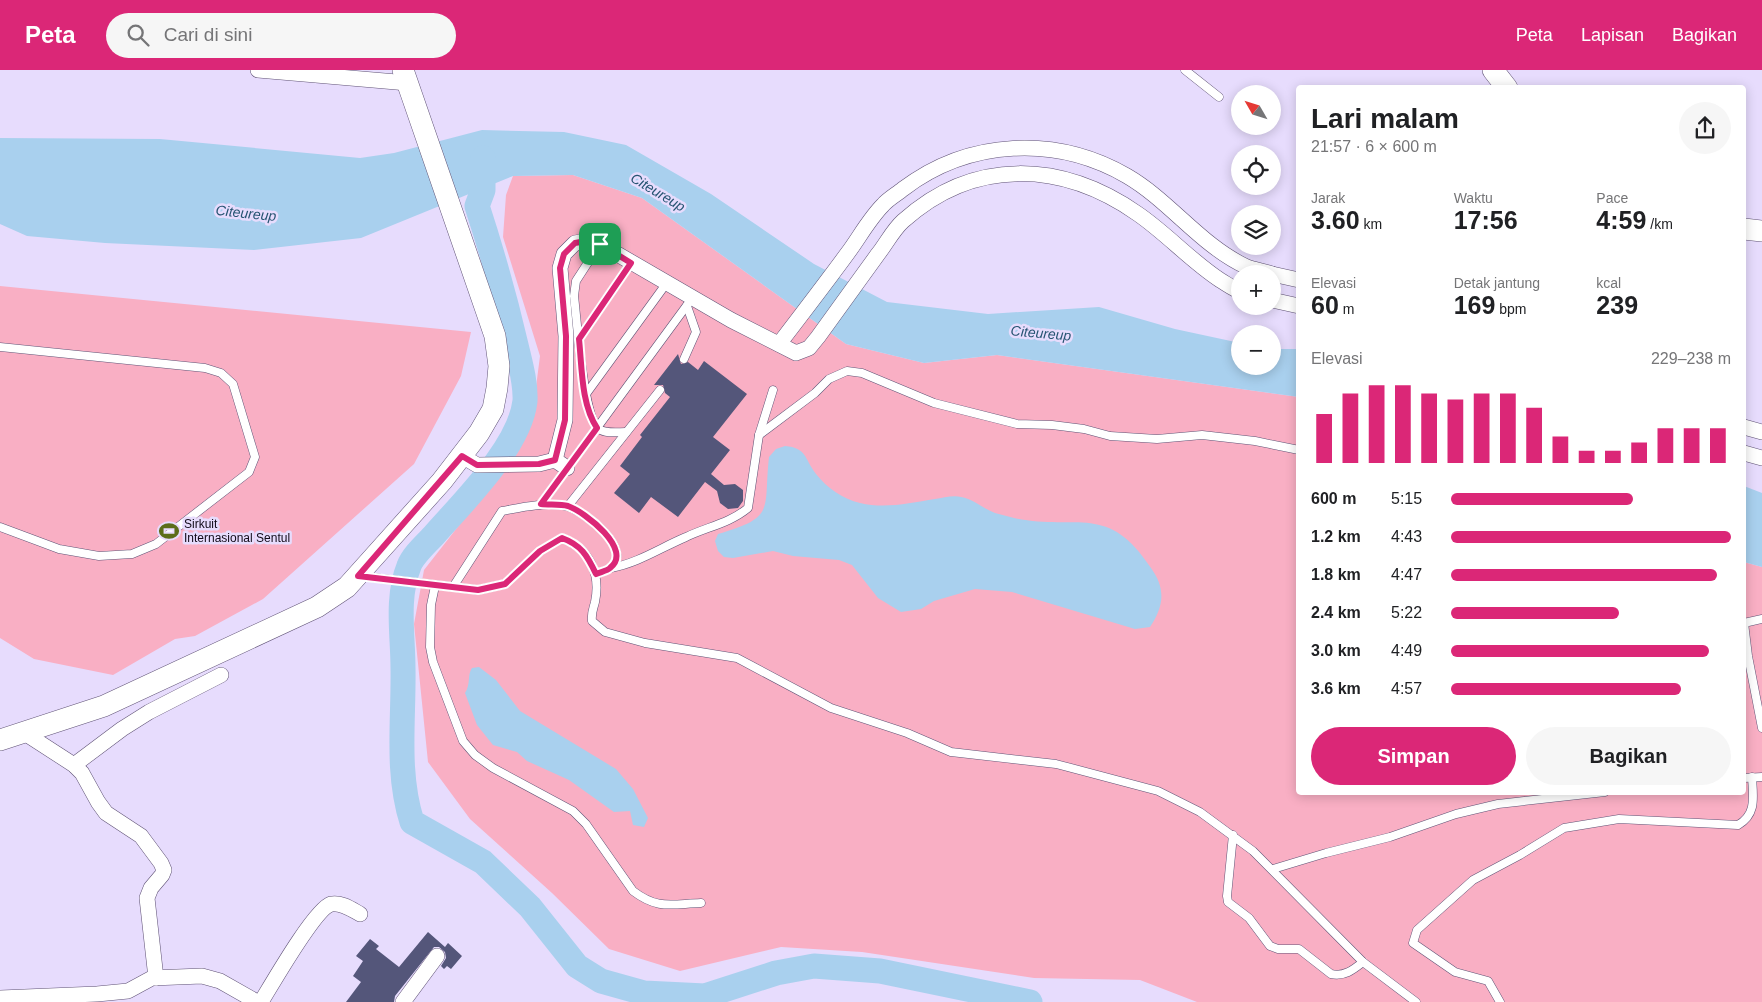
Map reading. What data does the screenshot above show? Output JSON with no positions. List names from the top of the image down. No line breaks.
{"water":["Citeureup"],"places":{"sports":["Sirkuit Internasional Sentul"]},"north":"top left","page":{"header":"Peta","search":"Cari di sini","nav":["Peta","Lapisan","Bagikan"],"map_buttons":["+","−"],"heading":["Lari malam","21:57 · 6 × 600 m"],"stats":[["Jarak","3.60 km"],["Waktu","17:56"],["Pace","4:59 /km"],["Elevasi","60 m"],["Detak jantung","169 bpm"],["kcal","239"]],"chart":["Elevasi","229–238 m"],"list":[{"name":"600 m","note":"5:15"},{"name":"1.2 km","note":"4:43"},{"name":"1.8 km","note":"4:47"},{"name":"2.4 km","note":"5:22"},{"name":"3.0 km","note":"4:49"},{"name":"3.6 km","note":"4:57"}],"buttons":["Simpan","Bagikan"]}}
